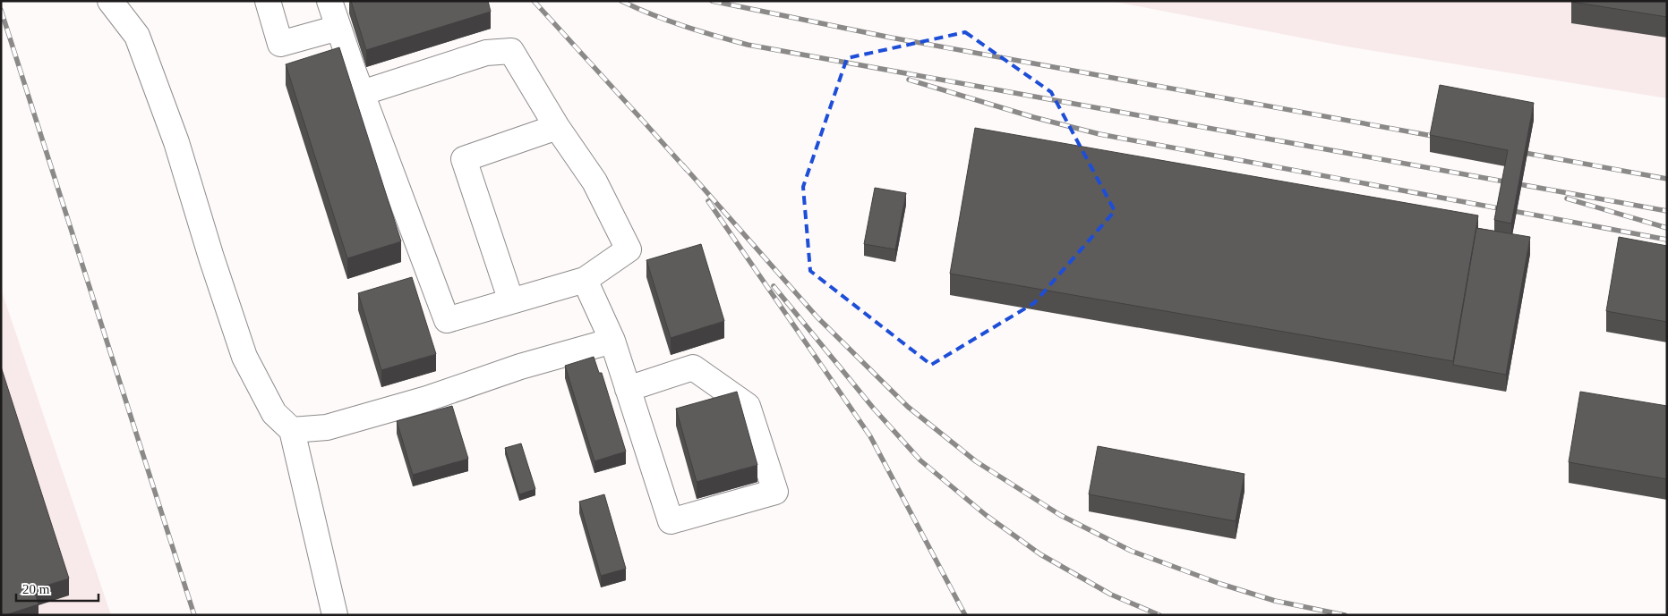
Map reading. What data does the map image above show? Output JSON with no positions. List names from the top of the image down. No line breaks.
{"scale_bar":"20 m"}
